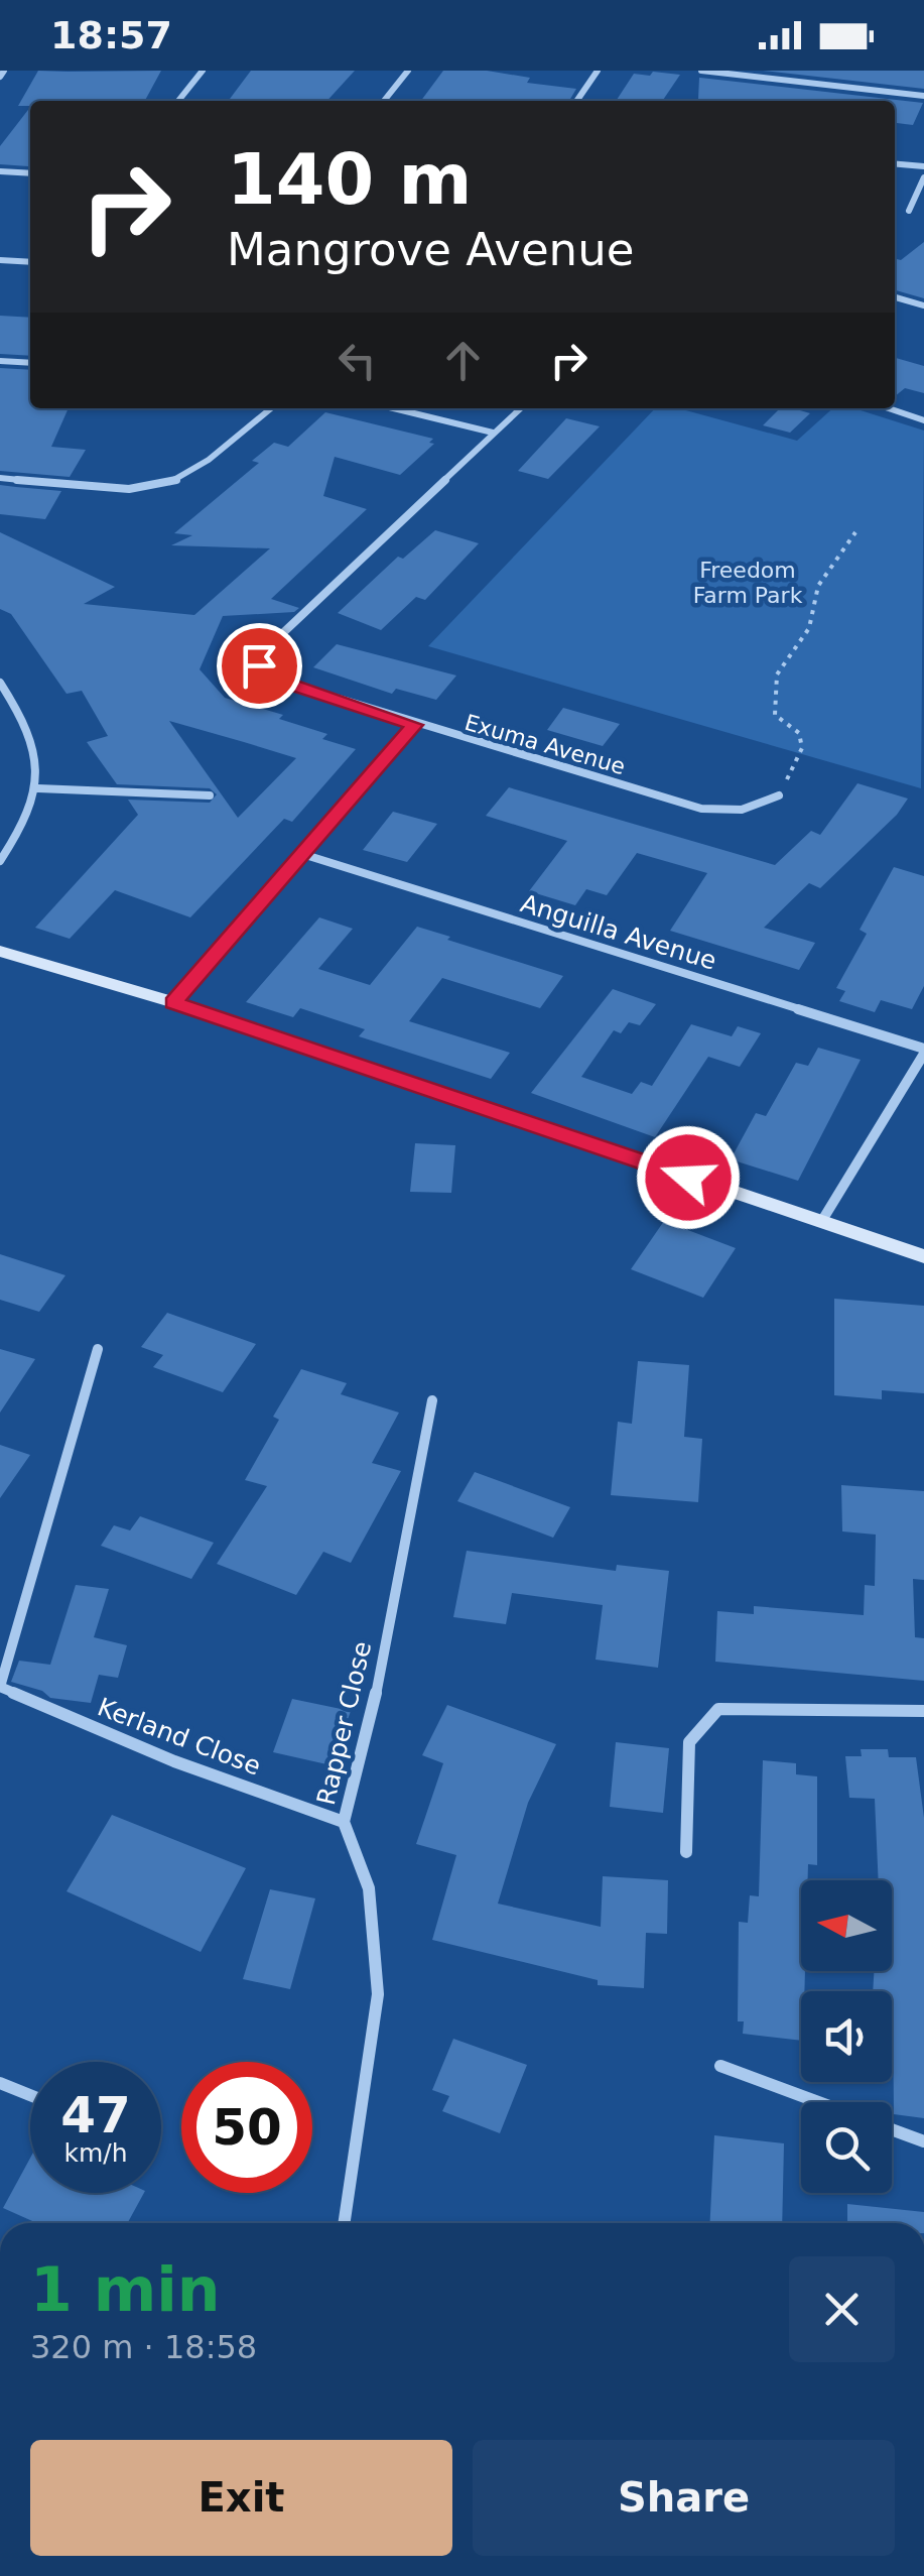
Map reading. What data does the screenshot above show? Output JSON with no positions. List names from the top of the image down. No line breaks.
{"streets":{"street":["Exuma Avenue","Anguilla Avenue","Rapper Close","Kerland Close"]},"crossings":[["Rapper Close","Kerland Close"]],"parks":["Freedom Farm Park"],"north":"left","page":{"status":"18:57","turn":["140 m","Mangrove Avenue"],"speed":"47 km/h","limit":"50","heading":["1 min","320 m · 18:58"],"buttons":["Exit","Share"]}}
